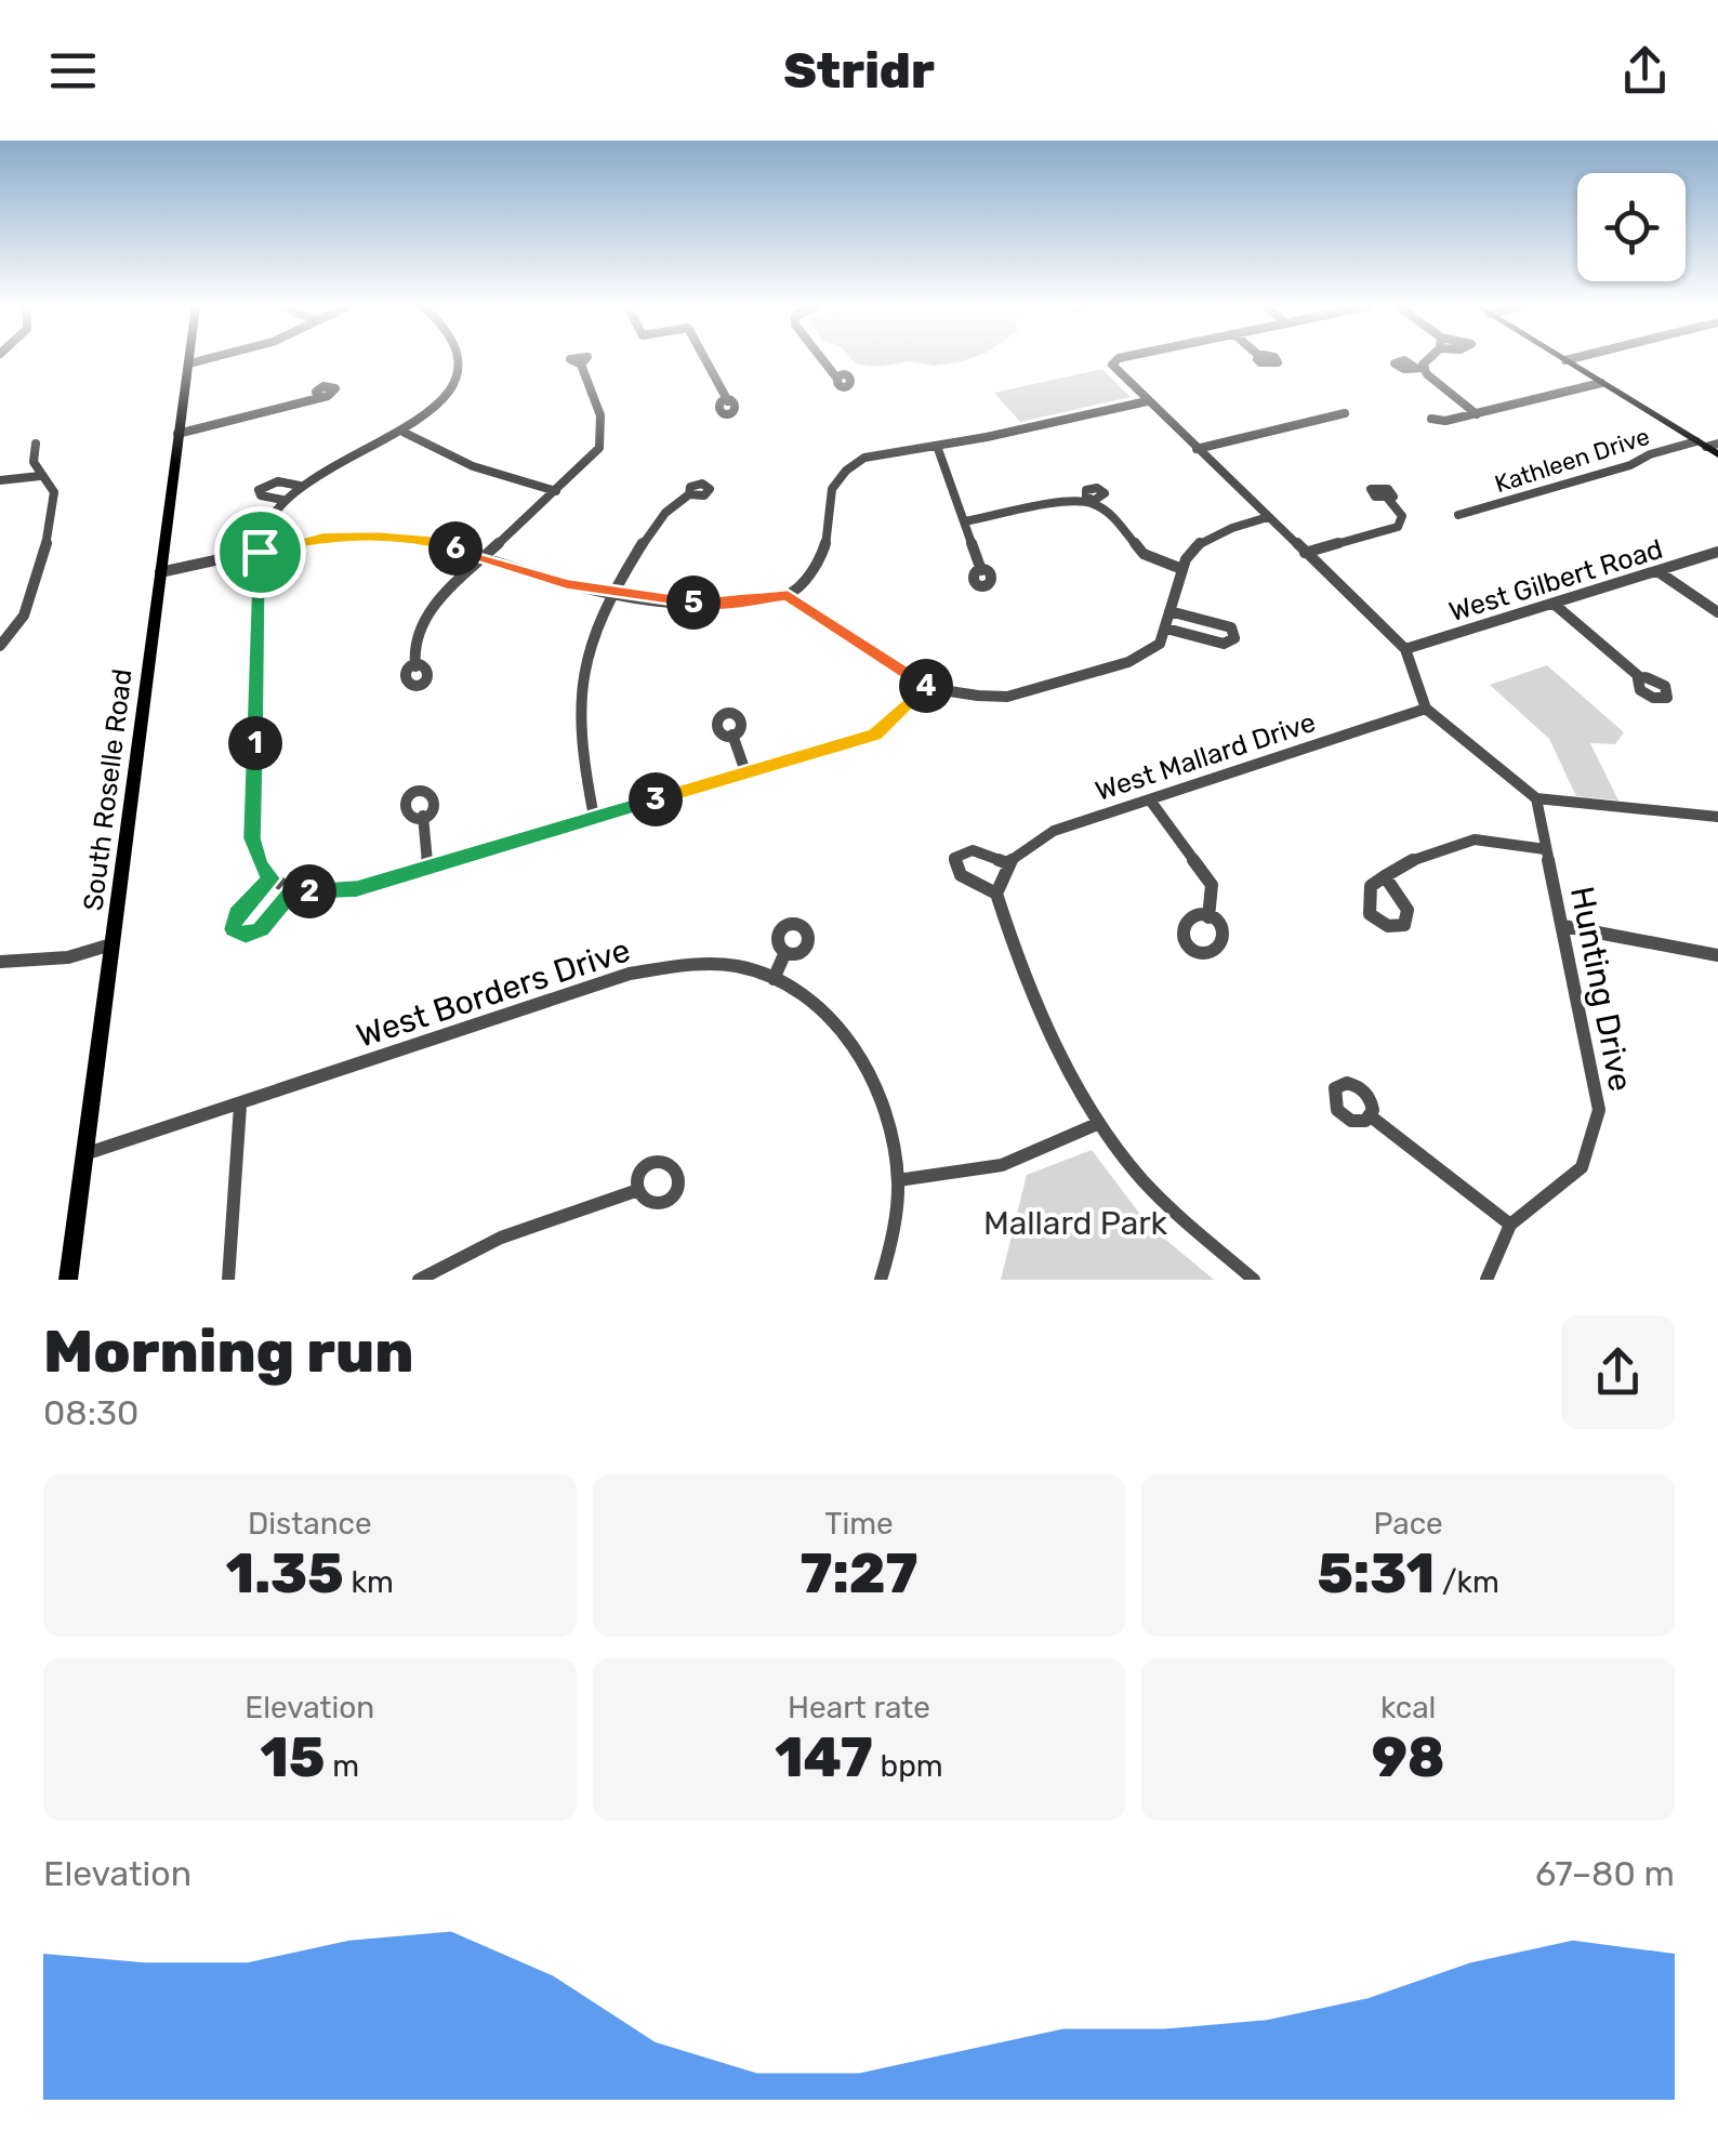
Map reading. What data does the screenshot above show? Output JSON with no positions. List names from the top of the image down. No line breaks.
{"streets":{"main road":["South Roselle Road"],"street":["Kathleen Drive","West Gilbert Road","West Mallard Drive","Hunting Drive","West Borders Drive"]},"crossings":[["South Roselle Road","West Borders Drive"]],"parks":["Mallard Park"],"page":{"header":"Stridr","pins":["6","5","4","1","3","2"],"heading":["Morning run","08:30"],"stats":[["Distance","1.35 km"],["Time","7:27"],["Pace","5:31 /km"],["Elevation","15 m"],["Heart rate","147 bpm"],["kcal","98"]],"chart":["Elevation","67–80 m"]}}
